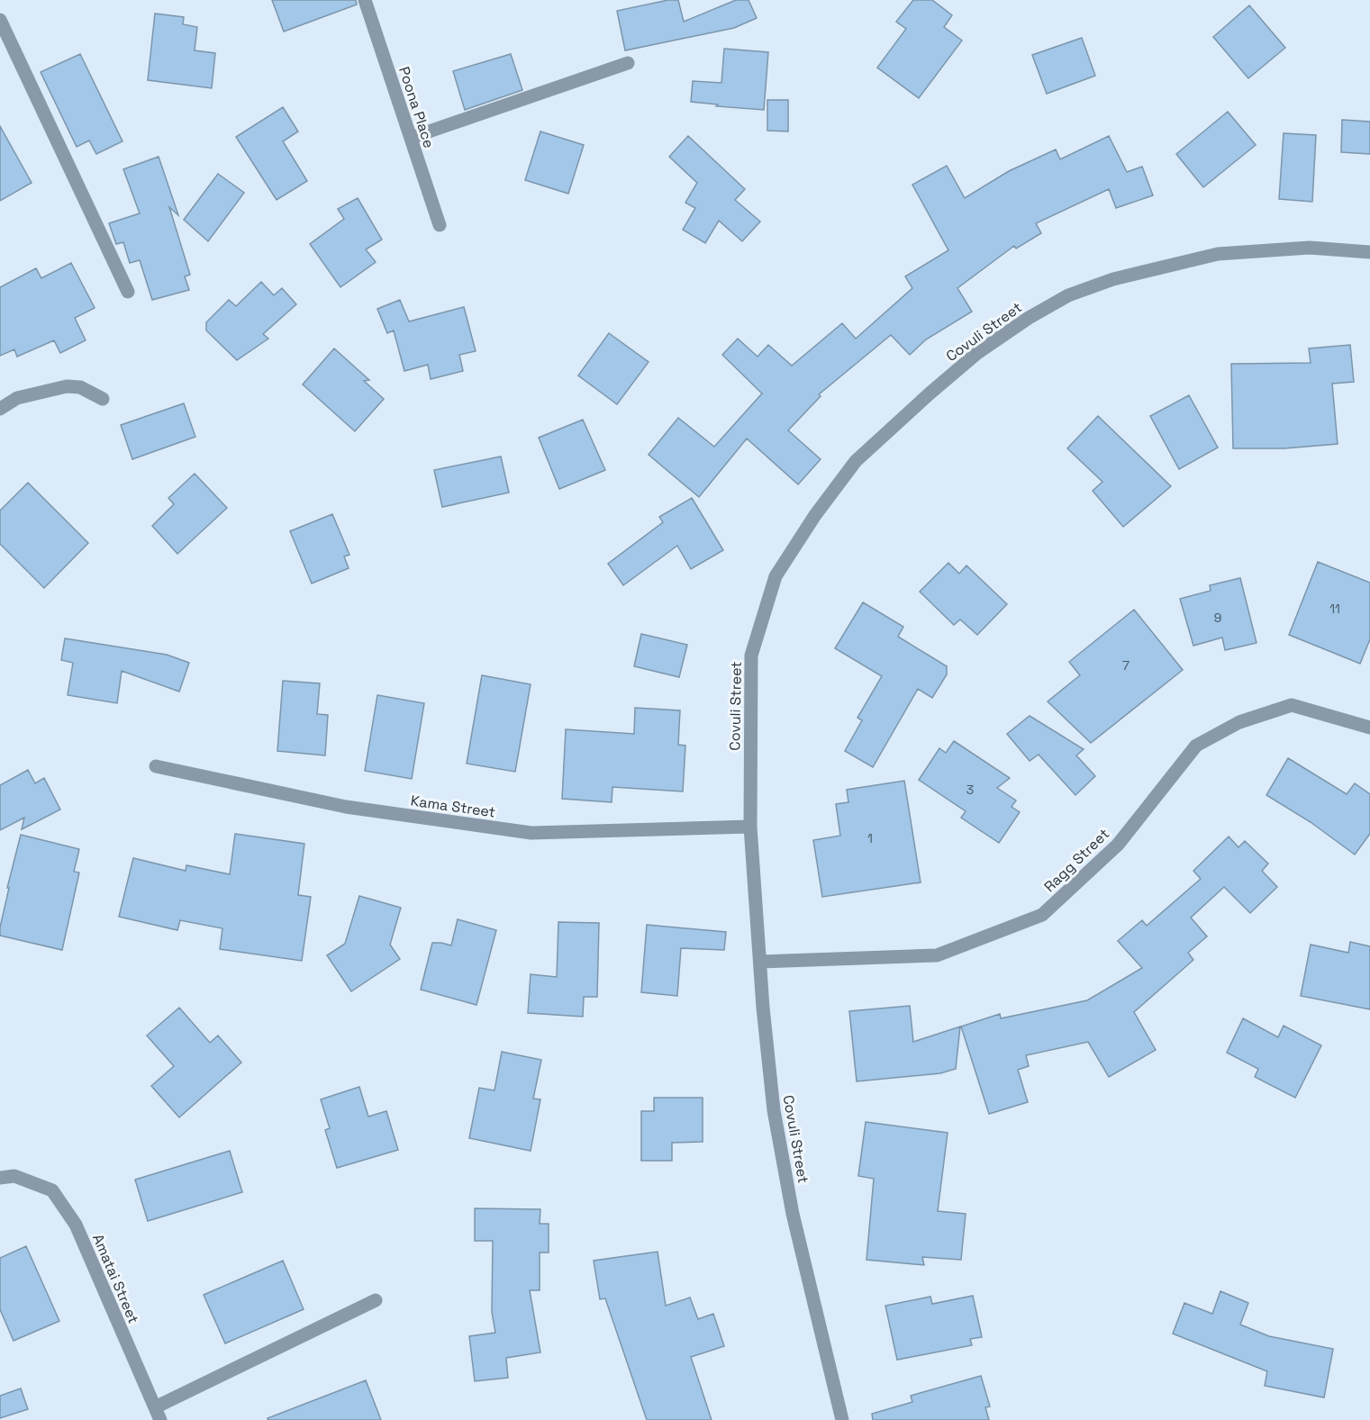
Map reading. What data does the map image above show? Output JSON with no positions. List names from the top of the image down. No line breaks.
{"streets":{"street":["Poona Place","Covuli Street","Kama Street","Ragg Street","Amatai Street"]},"crossings":[["Covuli Street","Kama Street"],["Covuli Street","Ragg Street"]],"house_numbers":["11","9","7","3","1"]}
